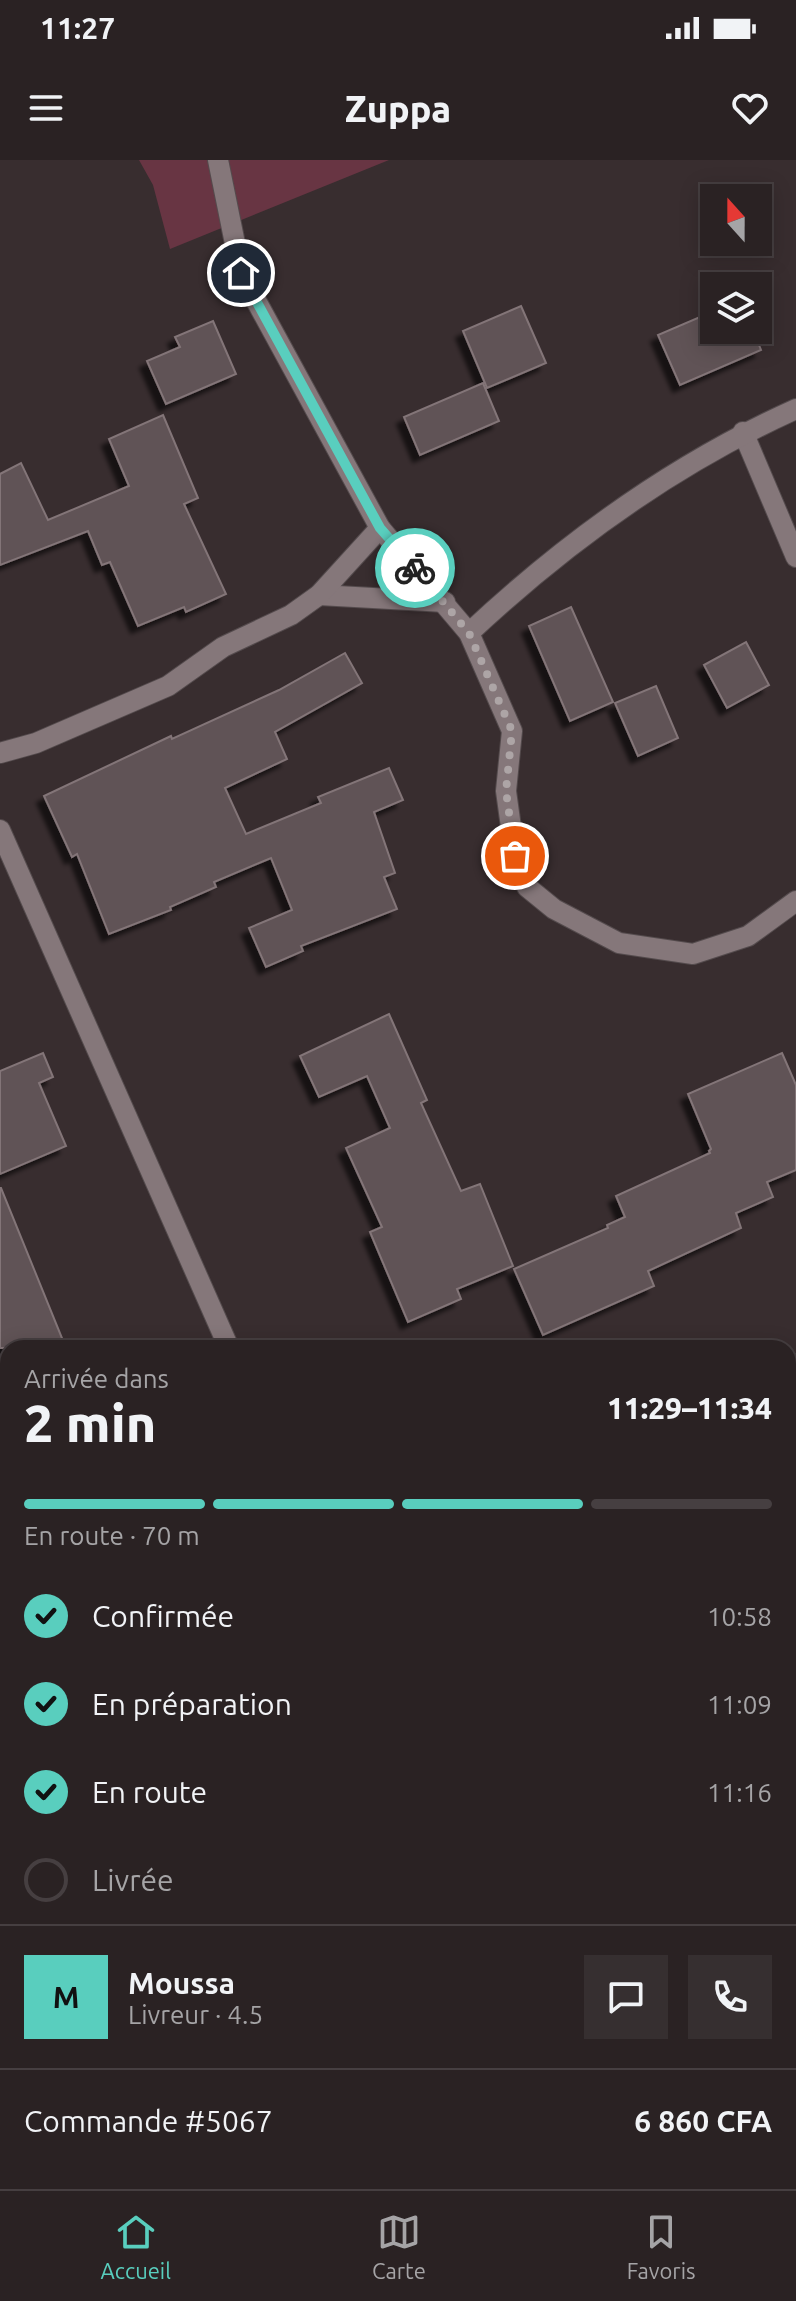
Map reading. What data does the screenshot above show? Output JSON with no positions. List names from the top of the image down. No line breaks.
{"north":"top","page":{"status":"11:27","header":"Zuppa","heading":["2 min","Arrivée dans","11:29–11:34"],"panel":["Moussa","Livreur · 4.5","Commande #5067","6 860 CFA"],"bar":"En route · 70 m","list":[["Confirmée","10:58"],["En préparation","11:09"],["En route","11:16"],"Livrée"],"round":"M","tabs":["Accueil","Carte","Favoris"]}}
